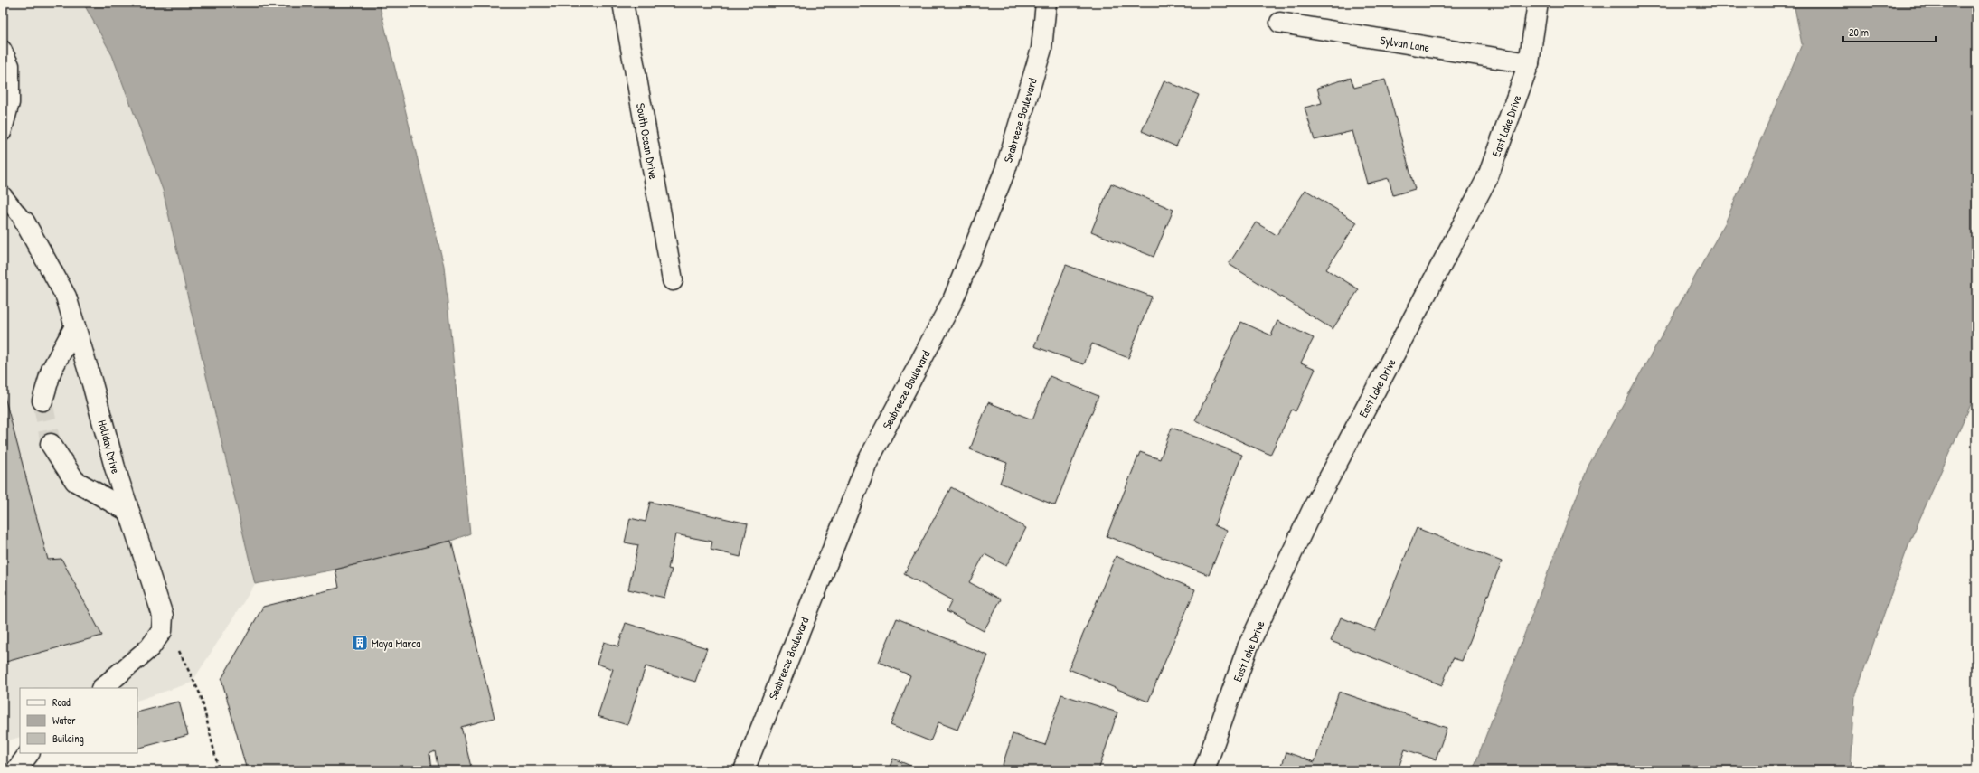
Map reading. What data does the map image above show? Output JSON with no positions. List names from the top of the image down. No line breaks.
{"streets":{"street":["Sylvan Lane","Seabreeze Boulevard","East Lake Drive","South Ocean Drive","Holiday Drive"]},"crossings":[["Sylvan Lane","East Lake Drive"]],"places":{"building":["Maya Marca"]},"legend":["Road","Water","Building"],"scale_bar":"20 m"}
